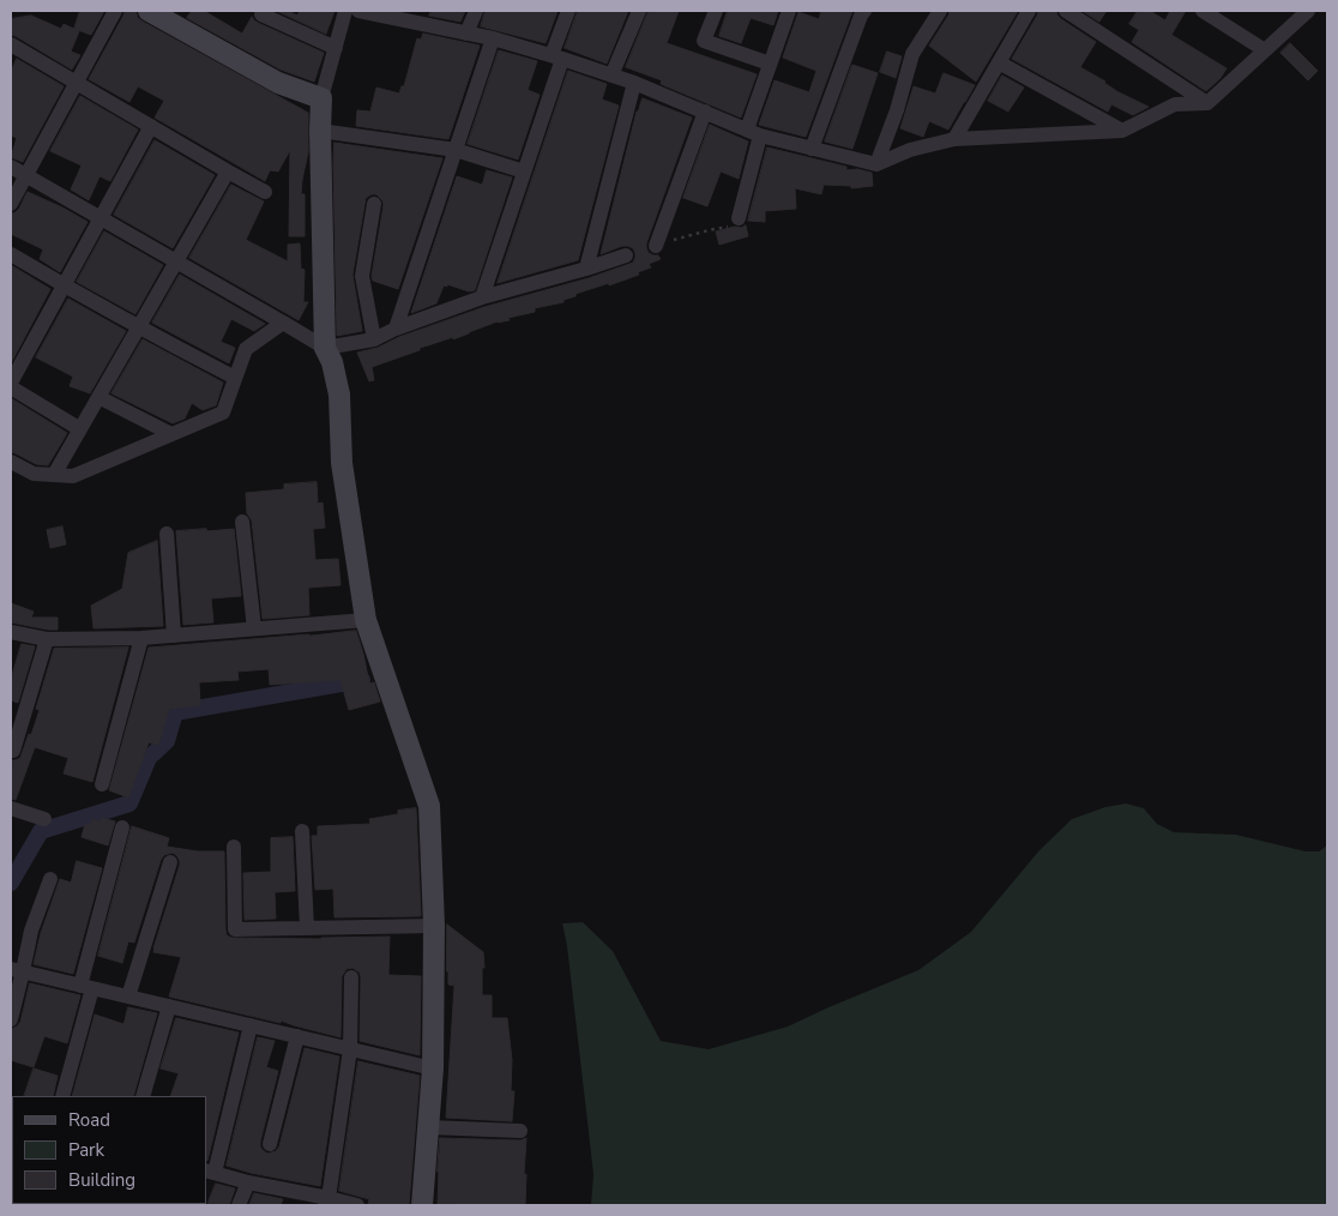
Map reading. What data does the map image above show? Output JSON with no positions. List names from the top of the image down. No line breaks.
{"legend":["Road","Park","Building"]}
